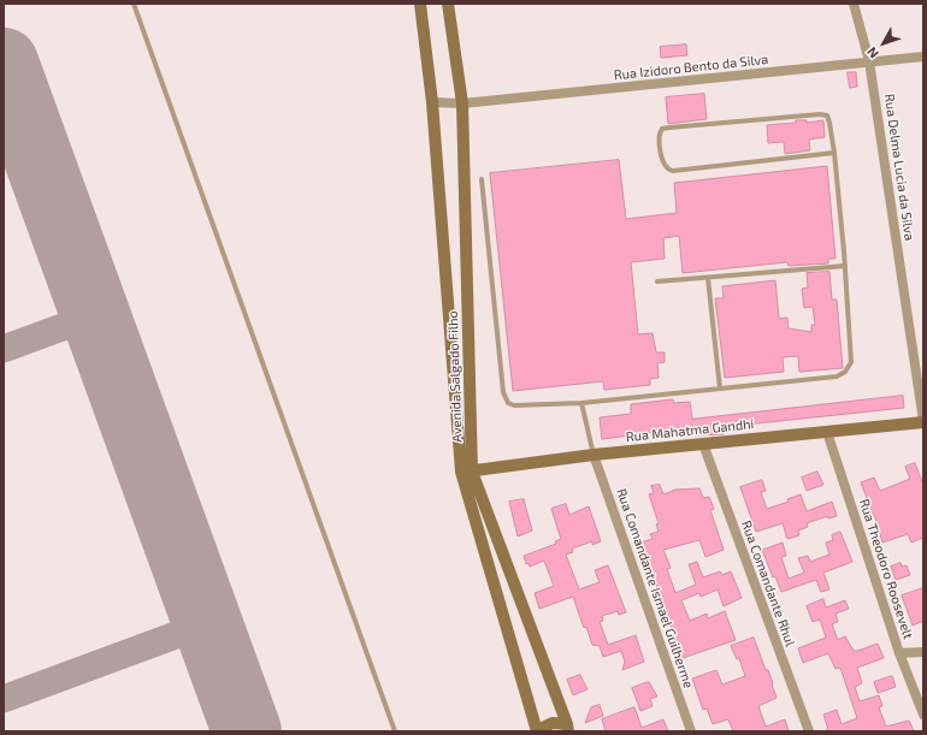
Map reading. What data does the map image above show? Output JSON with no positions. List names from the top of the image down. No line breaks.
{"streets":{"street":["Rua Izidoro Bento da Silva","Rua Delma Lucia da Silva","Avenida Salgado Filho","Rua Mahatma Gandhi","Rua Theodoro Roosevelt","Rua Comandante Rhul","Rua Comandante Ismael Guilherme"]},"crossings":[["Rua Izidoro Bento da Silva","Rua Delma Lucia da Silva"],["Rua Izidoro Bento da Silva","Avenida Salgado Filho"],["Rua Delma Lucia da Silva","Rua Mahatma Gandhi"],["Avenida Salgado Filho","Rua Mahatma Gandhi"],["Rua Mahatma Gandhi","Rua Theodoro Roosevelt"],["Rua Mahatma Gandhi","Rua Comandante Rhul"],["Rua Mahatma Gandhi","Rua Comandante Ismael Guilherme"]],"north":"bottom left"}
